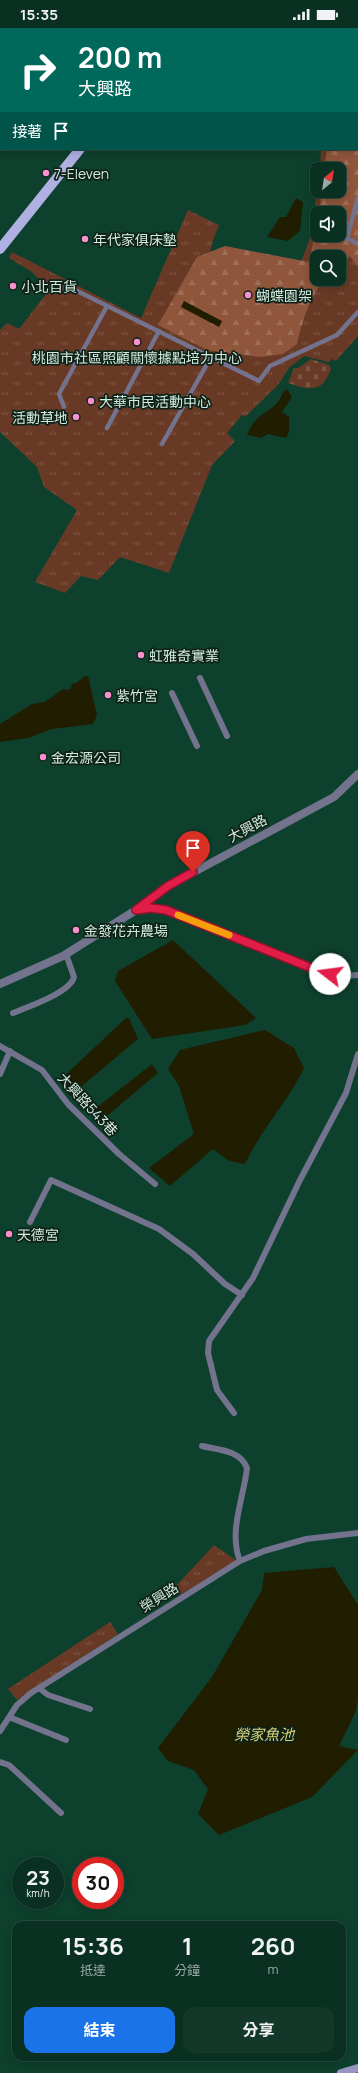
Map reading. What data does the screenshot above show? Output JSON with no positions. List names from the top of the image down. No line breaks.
{"streets":{"street":["大興路","大興路543巷","榮興路"]},"water":["榮家魚池"],"places":["7-Eleven","年代家俱床墊","小北百貨","蝴蝶園架","桃園市社區照顧關懷據點培力中心","大華市民活動中心","活動草地","虹雅奇實業","紫竹宮","金宏源公司","金發花卉農場","天德宮"],"north":"top right","page":{"status":"15:35","turn":["200 m","大興路"],"then":"接著","speed":"23 km/h","limit":"30","eta":["15:36","抵達","1","分鐘","260","m"],"buttons":["結束","分享"]}}
